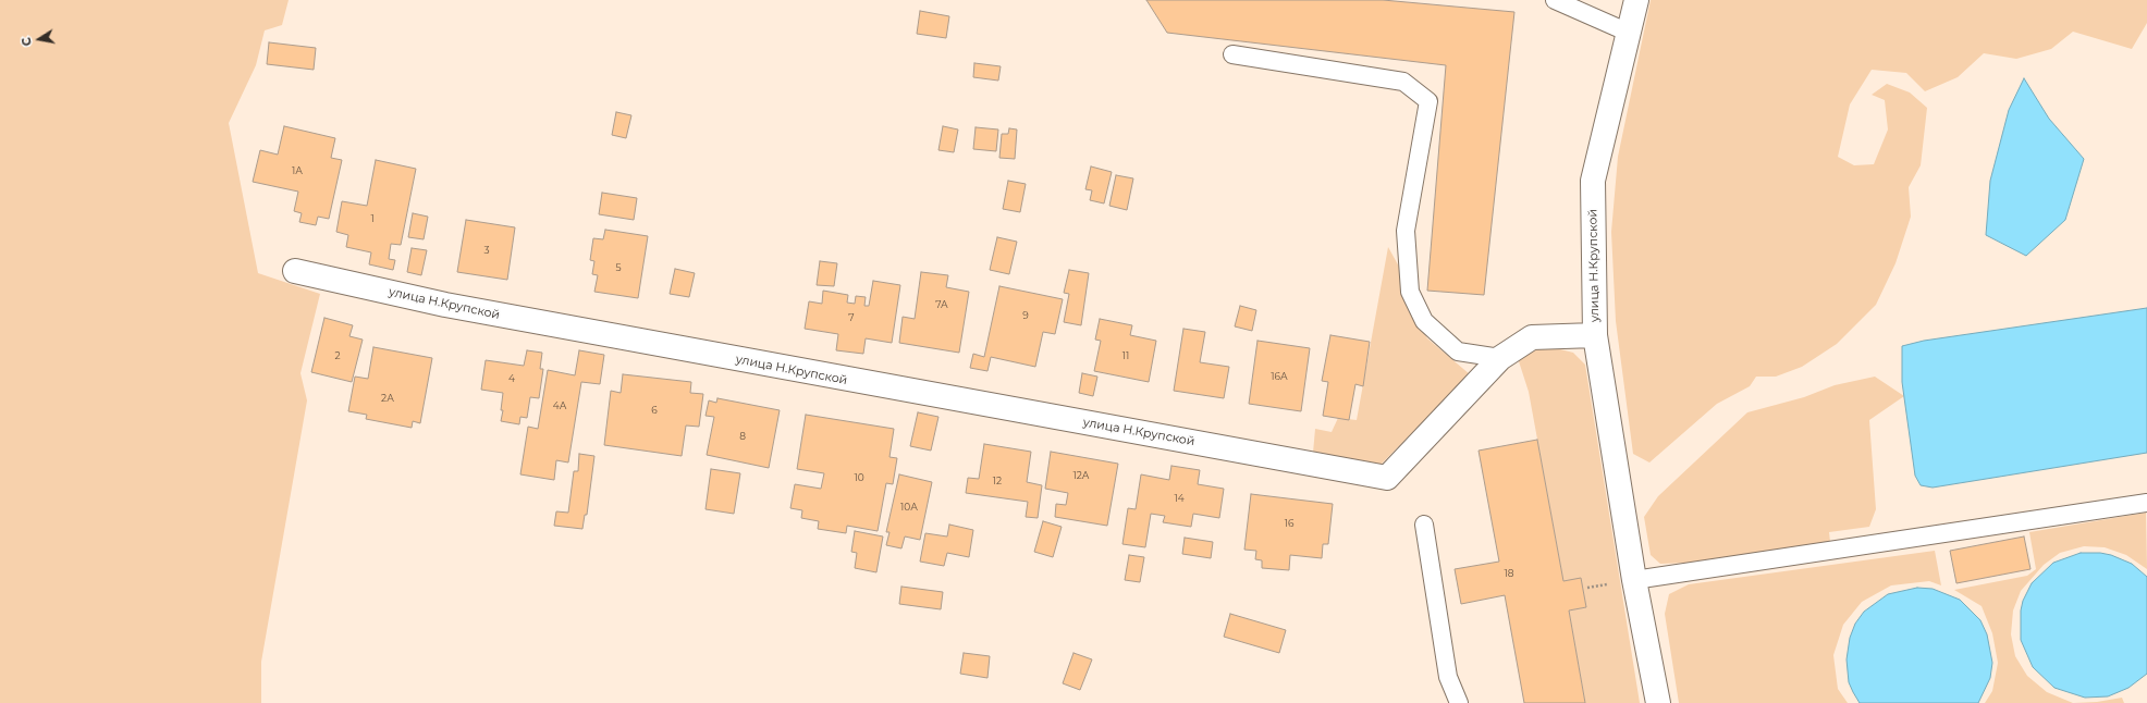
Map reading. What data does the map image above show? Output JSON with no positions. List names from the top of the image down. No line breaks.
{"streets":{"street":["улица Н.Крупской"]},"house_numbers":["1А","1","3","5","7А","9","7","2","11","16А","4","2А","4А","6","8","12А","10","12","14","10А","16","18"],"north":"left"}
